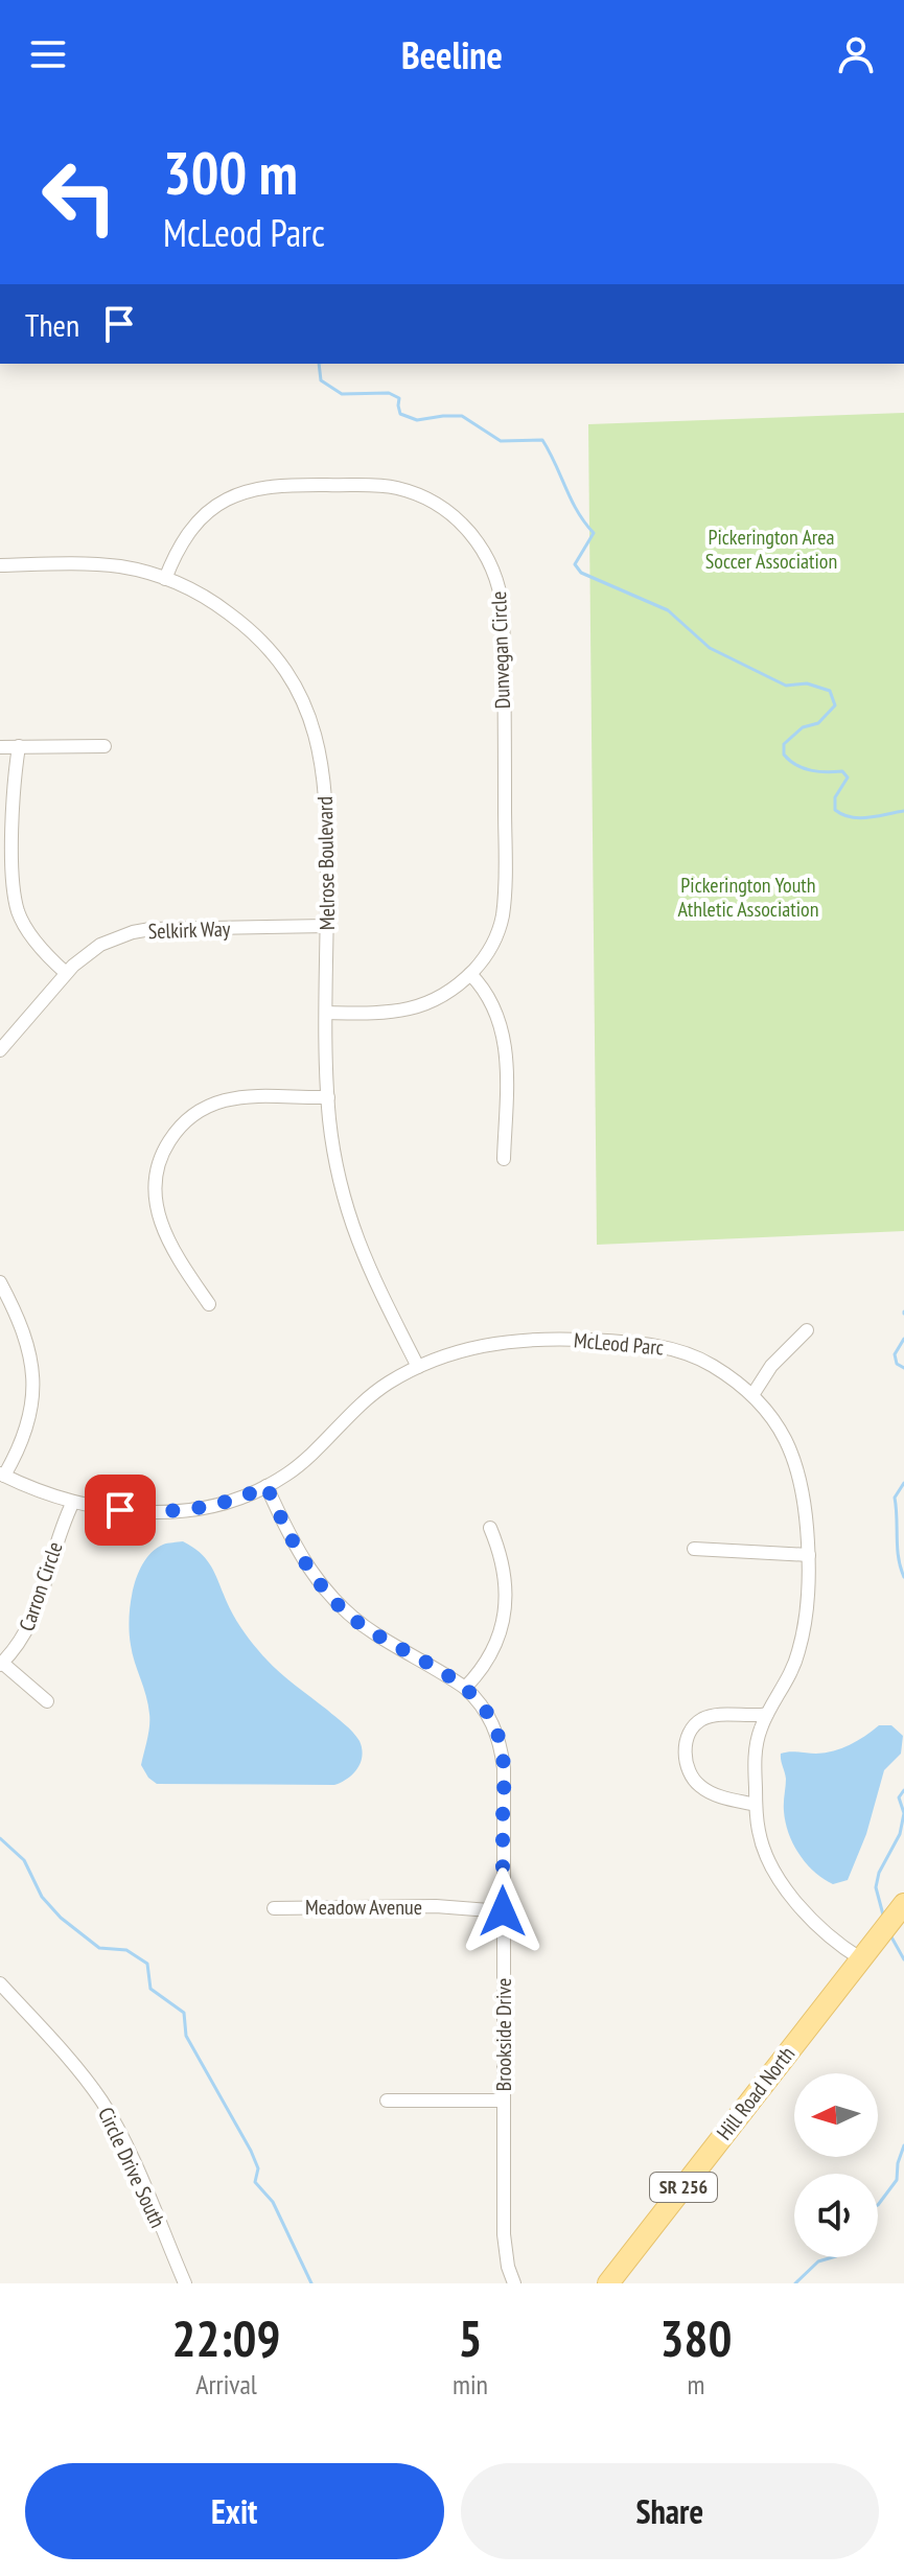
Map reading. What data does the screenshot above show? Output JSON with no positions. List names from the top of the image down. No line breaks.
{"streets":{"main road":["Hill Road North","SR 256"],"street":["Dunvegan Circle","Melrose Boulevard","Selkirk Way","McLeod Parc","Carron Circle","Meadow Avenue","Brookside Drive","Circle Drive South"]},"crossings":[["Dunvegan Circle","Melrose Boulevard"],["Melrose Boulevard","Selkirk Way"],["Melrose Boulevard","McLeod Parc"],["McLeod Parc","Carron Circle"],["McLeod Parc","Brookside Drive"],["McLeod Parc","Hill Road North"],["Meadow Avenue","Brookside Drive"]],"parks":["Pickerington Area Soccer Association","Pickerington Youth Athletic Association"],"north":"left","page":{"header":"Beeline","turn":["300 m","McLeod Parc"],"then":"Then","eta":["22:09","Arrival","5","min","380","m"],"buttons":["Exit","Share"]}}
